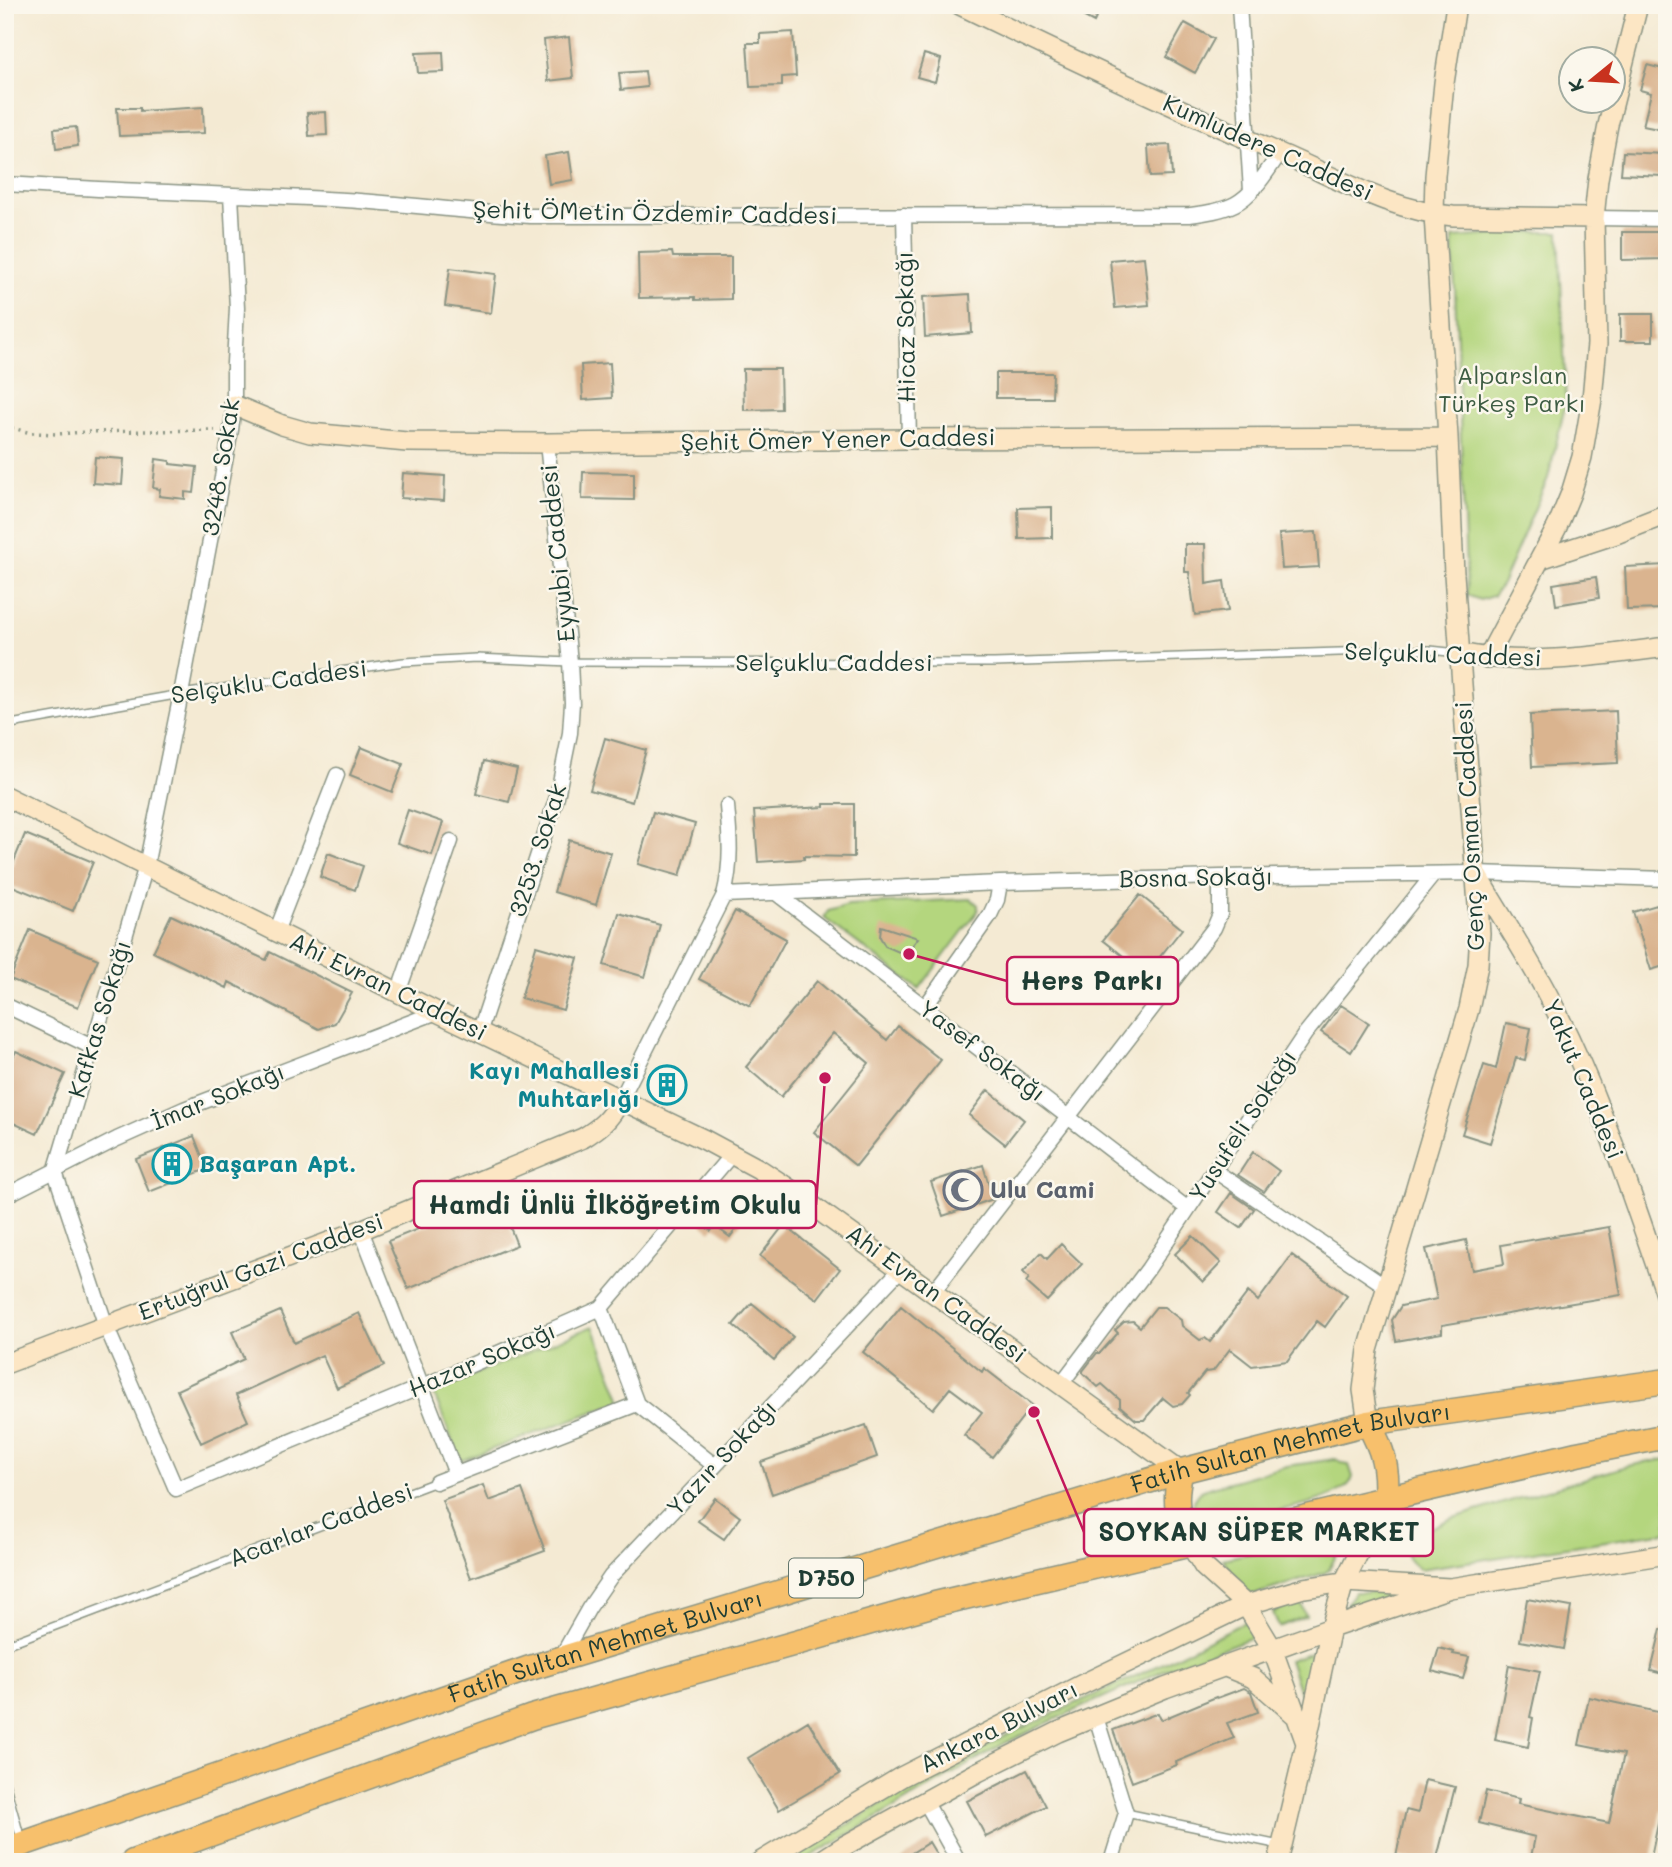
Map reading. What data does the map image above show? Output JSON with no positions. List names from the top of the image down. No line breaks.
{"streets":{"highway":["Fatih Sultan Mehmet Bulvarı","D750"],"street":["Kumludere Caddesi","Şehit ÖMetin Özdemir Caddesi","Hicaz Sokağı","Şehit Ömer Yener Caddesi","3248. Sokak","Eyyubi Caddesi","Selçuklu Caddesi","Genç Osman Caddesi","3253. Sokak","Bosna Sokağı","Ahi Evran Caddesi","Kafkas Sokağı","Yasef Sokağı","Yakut Caddesi","İmar Sokağı","Yusufeli Sokağı","Ertuğrul Gazi Caddesi","Hazar Sokağı","Yazır Sokağı","Acarlar Caddesi","Ankara Bulvarı"]},"crossings":[["Kumludere Caddesi","Şehit ÖMetin Özdemir Caddesi"],["Kumludere Caddesi","Genç Osman Caddesi"],["Şehit ÖMetin Özdemir Caddesi","Hicaz Sokağı"],["Şehit ÖMetin Özdemir Caddesi","3248. Sokak"],["Hicaz Sokağı","Şehit Ömer Yener Caddesi"],["Şehit Ömer Yener Caddesi","3248. Sokak"],["Şehit Ömer Yener Caddesi","Eyyubi Caddesi"],["Şehit Ömer Yener Caddesi","Genç Osman Caddesi"],["3248. Sokak","Selçuklu Caddesi"],["3248. Sokak","Ahi Evran Caddesi"],["3248. Sokak","Kafkas Sokağı"],["Eyyubi Caddesi","Selçuklu Caddesi"],["Eyyubi Caddesi","3253. Sokak"],["Selçuklu Caddesi","Genç Osman Caddesi"],["Selçuklu Caddesi","3253. Sokak"],["Genç Osman Caddesi","Bosna Sokağı"],["Genç Osman Caddesi","Yakut Caddesi"],["Genç Osman Caddesi","Fatih Sultan Mehmet Bulvarı"],["3253. Sokak","Ahi Evran Caddesi"],["Bosna Sokağı","Yasef Sokağı"],["Bosna Sokağı","Yakut Caddesi"],["Bosna Sokağı","Yusufeli Sokağı"],["Ahi Evran Caddesi","Kafkas Sokağı"],["Ahi Evran Caddesi","İmar Sokağı"],["Ahi Evran Caddesi","Yusufeli Sokağı"],["Ahi Evran Caddesi","Ertuğrul Gazi Caddesi"],["Ahi Evran Caddesi","Hazar Sokağı"],["Ahi Evran Caddesi","Fatih Sultan Mehmet Bulvarı"],["Ahi Evran Caddesi","Yazır Sokağı"],["Kafkas Sokağı","İmar Sokağı"],["Yasef Sokağı","Yusufeli Sokağı"],["Ertuğrul Gazi Caddesi","Hazar Sokağı"],["Fatih Sultan Mehmet Bulvarı","Yazır Sokağı"]],"parks":["Alparslan Türkeş Parkı"],"places":{"other":["Hers Parkı","Hamdi Ünlü İlköğretim Okulu","SOYKAN SÜPER MARKET"],"building":["Kayı Mahallesi Muhtarlığı","Başaran Apt."],"mosque":["Ulu Cami"]},"north":"left"}
